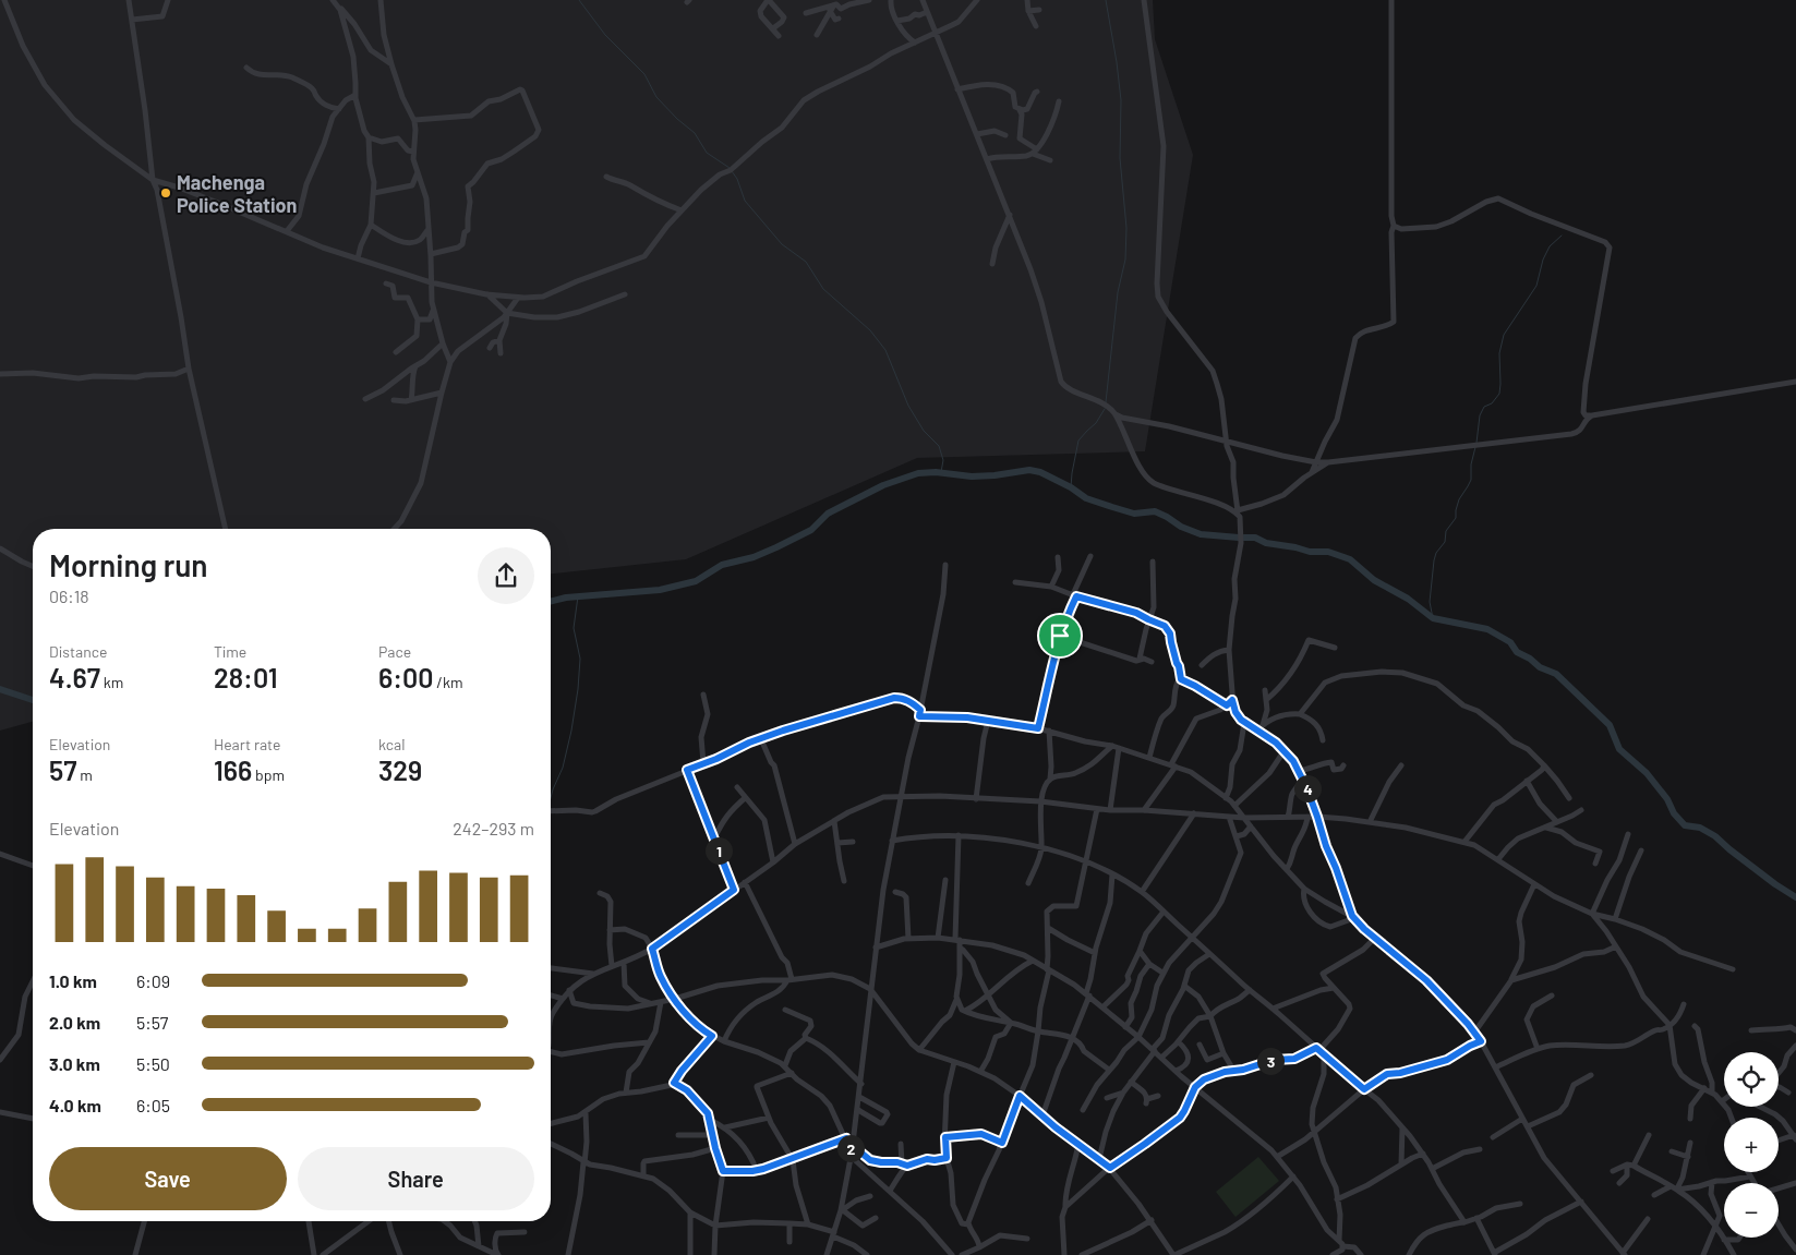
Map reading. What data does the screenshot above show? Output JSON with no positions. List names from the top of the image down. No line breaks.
{"places":["Machenga Police Station"],"page":{"heading":["Morning run","06:18"],"stats":[["Distance","4.67 km"],["Time","28:01"],["Pace","6:00 /km"],["Elevation","57 m"],["Heart rate","166 bpm"],["kcal","329"]],"pins":["4","1","3","2"],"chart":["Elevation","242–293 m"],"list":[{"name":"1.0 km","note":"6:09"},{"name":"2.0 km","note":"5:57"},{"name":"3.0 km","note":"5:50"},{"name":"4.0 km","note":"6:05"}],"map_buttons":["+","−"],"buttons":["Save","Share"]}}
